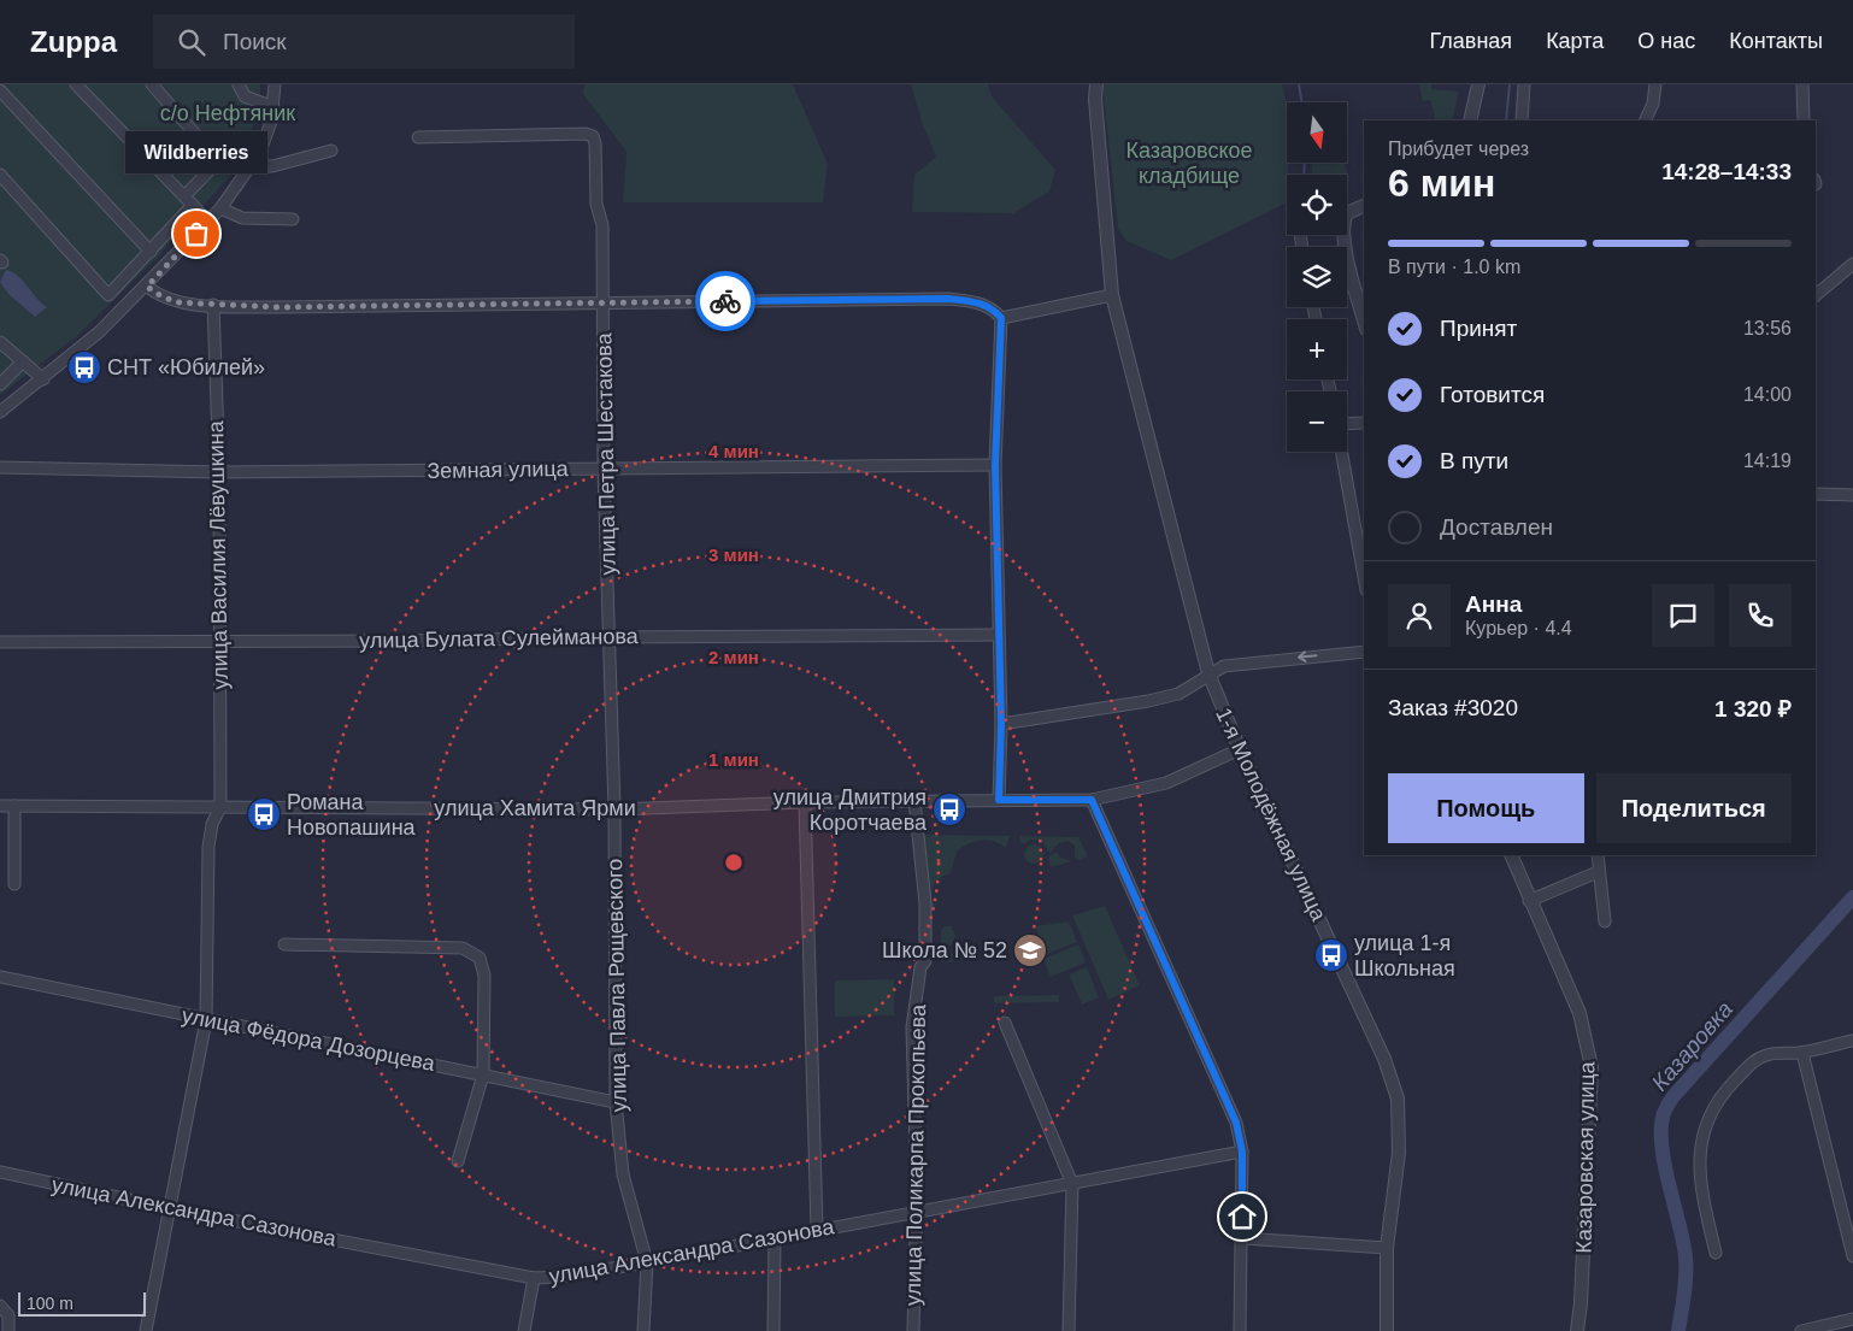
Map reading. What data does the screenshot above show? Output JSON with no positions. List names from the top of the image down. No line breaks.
{"streets":{"street":["улица Петра Шестакова","Земная улица","улица Василия Лёвушкина","улица Булата Сулейманова","улица Хамита Ярми","1-я Молодёжная улица","улица Павла Рощевского","улица Фёдора Дозорцева","улица Поликарпа Прокопьева","Казаровская улица","улица Александра Сазонова"]},"crossings":[["улица Петра Шестакова","Земная улица"],["улица Петра Шестакова","улица Булата Сулейманова"],["улица Петра Шестакова","улица Павла Рощевского"],["Земная улица","улица Василия Лёвушкина"],["улица Василия Лёвушкина","улица Булата Сулейманова"],["улица Василия Лёвушкина","улица Хамита Ярми"],["улица Василия Лёвушкина","улица Фёдора Дозорцева"],["улица Василия Лёвушкина","улица Александра Сазонова"],["улица Булата Сулейманова","улица Павла Рощевского"],["улица Хамита Ярми","1-я Молодёжная улица"],["улица Хамита Ярми","улица Павла Рощевского"],["улица Хамита Ярми","улица Поликарпа Прокопьева"],["улица Павла Рощевского","улица Фёдора Дозорцева"],["улица Павла Рощевского","улица Александра Сазонова"],["улица Поликарпа Прокопьева","улица Александра Сазонова"]],"water":["Казаровка"],"parks":["с/о Нефтяник","Казаровское кладбище"],"places":{"other":["Wildberries"],"bus stop":["СНТ «Юбилей»","улица Дмитрия Коротчаева","Романа Новопашина","улица 1-я Школьная"],"school or university":["Школа № 52"]},"scale_bar":"100 m","north":"bottom","page":{"header":"Zuppa","search":"Поиск","nav":["Главная","Карта","О нас","Контакты"],"map_buttons":["+","−"],"heading":["6 мин","Прибудет через","14:28–14:33"],"panel":["Анна","Курьер · 4.4","Заказ #3020","1 320 ₽"],"bubble":"Wildberries","bar":"В пути · 1.0 km","list":[["Принят","13:56"],["Готовится","14:00"],["В пути","14:19"],"Доставлен"],"buttons":["Помощь","Поделиться"],"scale":"100 m"},"rings":["4 мин","3 мин","2 мин","1 мин"]}
